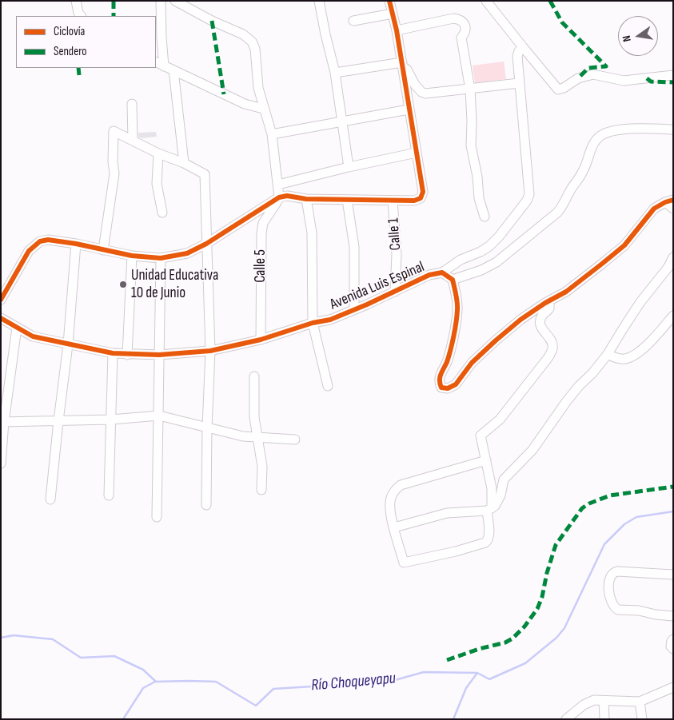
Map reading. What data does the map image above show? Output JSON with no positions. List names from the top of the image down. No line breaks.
{"streets":{"street":["Calle 1","Calle 5","Avenida Luis Espinal"]},"crossings":[["Calle 1","Avenida Luis Espinal"],["Calle 5","Avenida Luis Espinal"]],"water":["Río Choqueyapu"],"places":["Unidad Educativa 10 de Junio"],"legend":["Ciclovía","Sendero"],"north":"left"}
